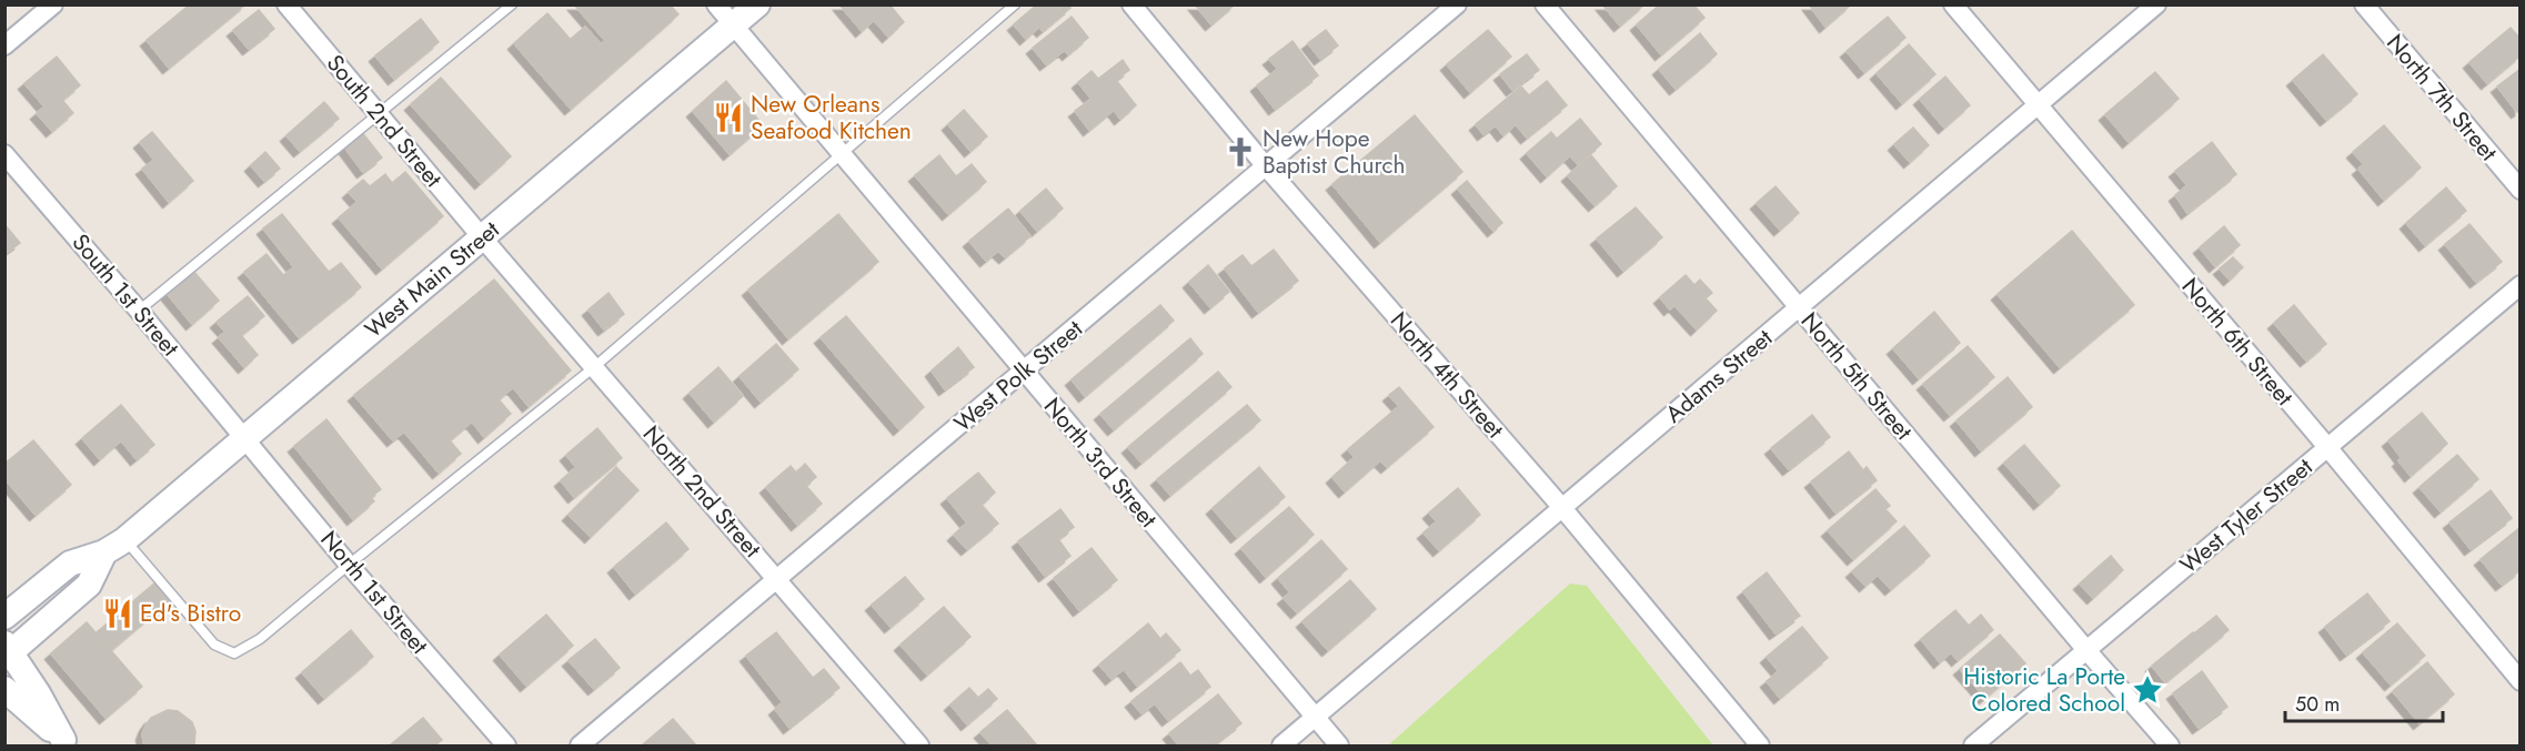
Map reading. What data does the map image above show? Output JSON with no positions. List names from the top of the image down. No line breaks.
{"streets":{"main road":["West Main Street"],"street":["North 7th Street","South 2nd Street","South 1st Street","North 6th Street","North 4th Street","West Polk Street","Adams Street","North 5th Street","North 3rd Street","North 2nd Street","West Tyler Street","North 1st Street"]},"crossings":[["South 2nd Street","West Main Street"],["South 2nd Street","North 2nd Street"],["West Main Street","South 1st Street"],["West Main Street","North 3rd Street"],["West Main Street","North 2nd Street"],["West Main Street","North 1st Street"],["South 1st Street","North 1st Street"],["North 6th Street","Adams Street"],["North 6th Street","West Tyler Street"],["North 4th Street","West Polk Street"],["North 4th Street","Adams Street"],["West Polk Street","North 3rd Street"],["West Polk Street","North 2nd Street"],["Adams Street","North 5th Street"],["Adams Street","North 3rd Street"],["North 5th Street","West Tyler Street"]],"places":{"restaurant":["New Orleans Seafood Kitchen","Ed's Bistro"],"church":["New Hope Baptist Church"],"place":["Historic La Porte Colored School"]},"scale_bar":"50 m"}
